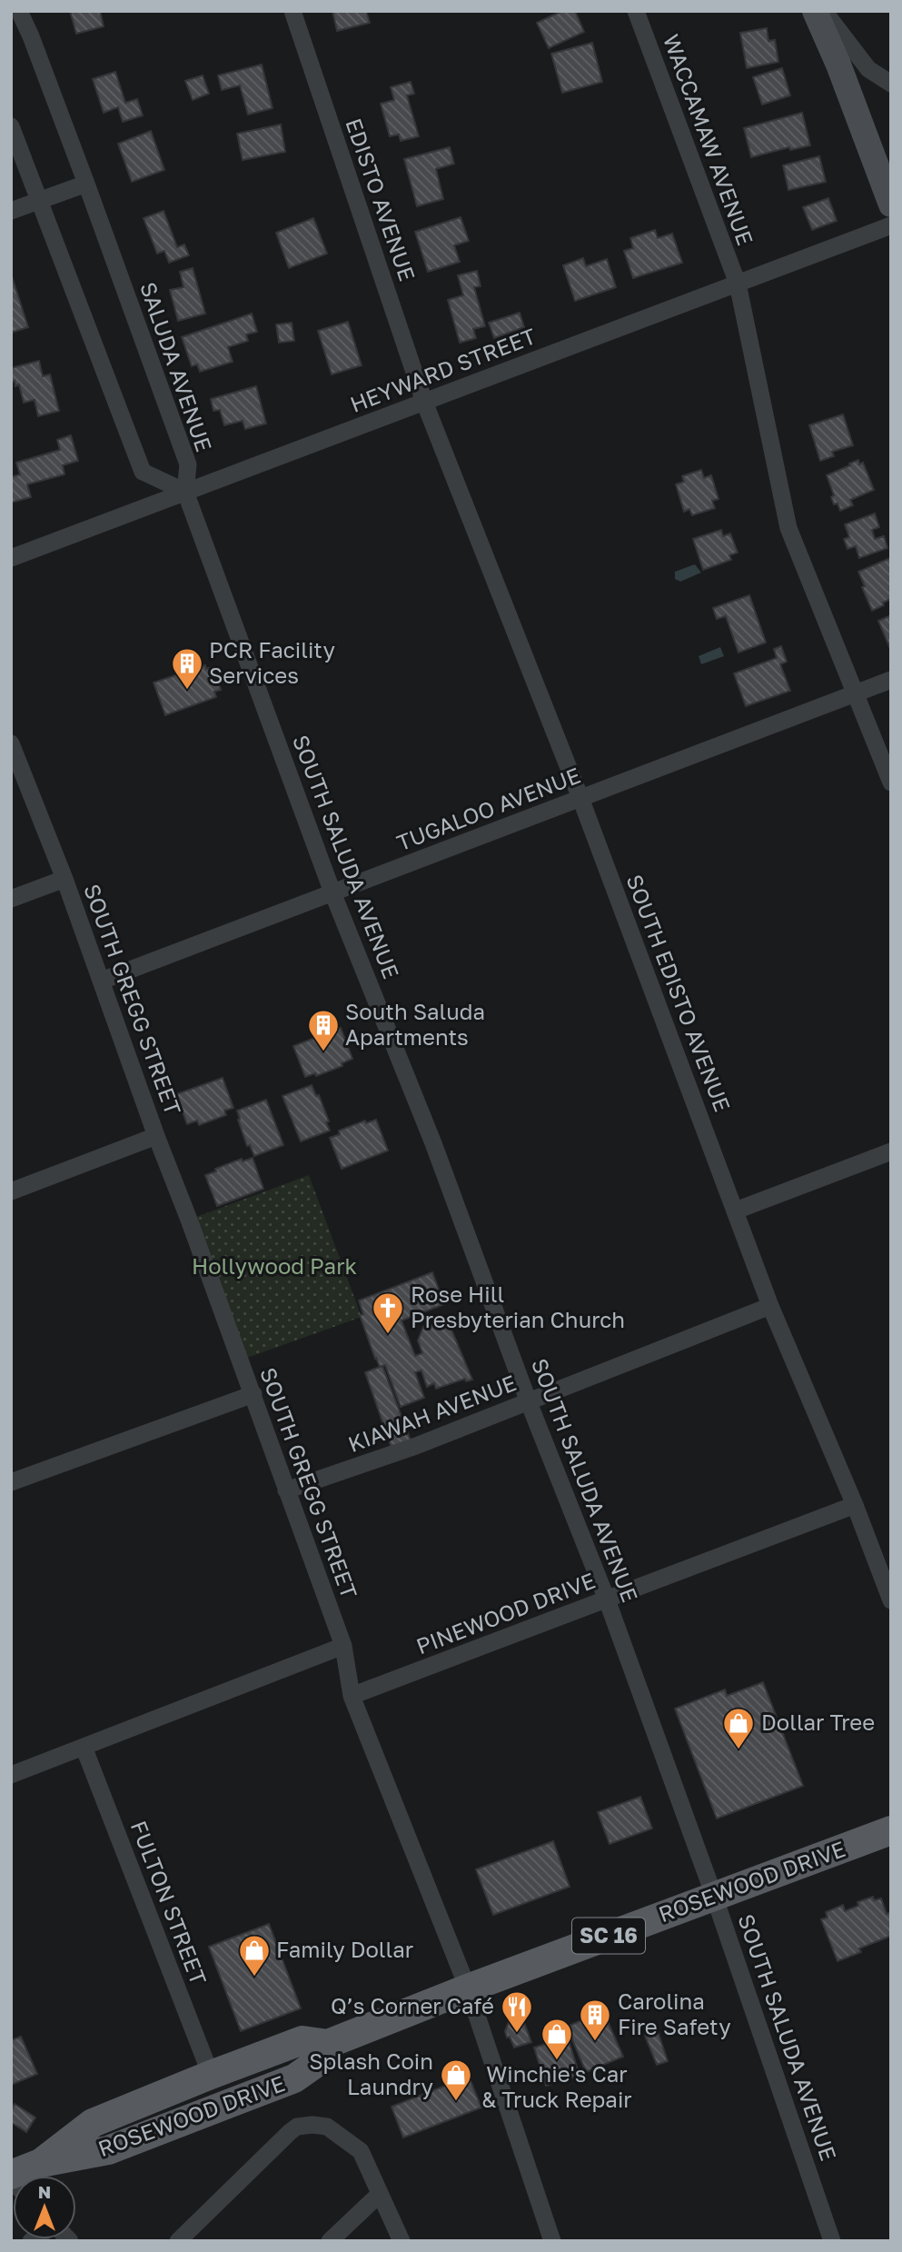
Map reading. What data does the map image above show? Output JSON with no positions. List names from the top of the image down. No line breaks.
{"streets":{"main road":["ROSEWOOD DRIVE","SC 16"],"street":["WACCAMAW AVENUE","EDISTO AVENUE","SALUDA AVENUE","HEYWARD STREET","TUGALOO AVENUE","SOUTH SALUDA AVENUE","SOUTH EDISTO AVENUE","SOUTH GREGG STREET","KIAWAH AVENUE","PINEWOOD DRIVE","FULTON STREET"]},"crossings":[["WACCAMAW AVENUE","HEYWARD STREET"],["WACCAMAW AVENUE","TUGALOO AVENUE"],["EDISTO AVENUE","HEYWARD STREET"],["EDISTO AVENUE","SOUTH EDISTO AVENUE"],["SALUDA AVENUE","HEYWARD STREET"],["SALUDA AVENUE","SOUTH SALUDA AVENUE"],["HEYWARD STREET","SOUTH SALUDA AVENUE"],["HEYWARD STREET","SOUTH EDISTO AVENUE"],["TUGALOO AVENUE","SOUTH SALUDA AVENUE"],["TUGALOO AVENUE","SOUTH EDISTO AVENUE"],["TUGALOO AVENUE","SOUTH GREGG STREET"],["SOUTH SALUDA AVENUE","KIAWAH AVENUE"],["SOUTH SALUDA AVENUE","PINEWOOD DRIVE"],["SOUTH SALUDA AVENUE","ROSEWOOD DRIVE"],["SOUTH EDISTO AVENUE","KIAWAH AVENUE"],["SOUTH EDISTO AVENUE","PINEWOOD DRIVE"],["SOUTH GREGG STREET","KIAWAH AVENUE"],["SOUTH GREGG STREET","PINEWOOD DRIVE"],["SOUTH GREGG STREET","ROSEWOOD DRIVE"],["ROSEWOOD DRIVE","FULTON STREET"]],"parks":["Hollywood Park"],"places":{"building":["PCR Facility Services","South Saluda Apartments","Carolina Fire Safety"],"church":["Rose Hill Presbyterian Church"],"shop":["Dollar Tree","Family Dollar","Winchie's Car & Truck Repair","Splash Coin Laundry"],"restaurant":["Q’s Corner Café"]},"north":"top"}
